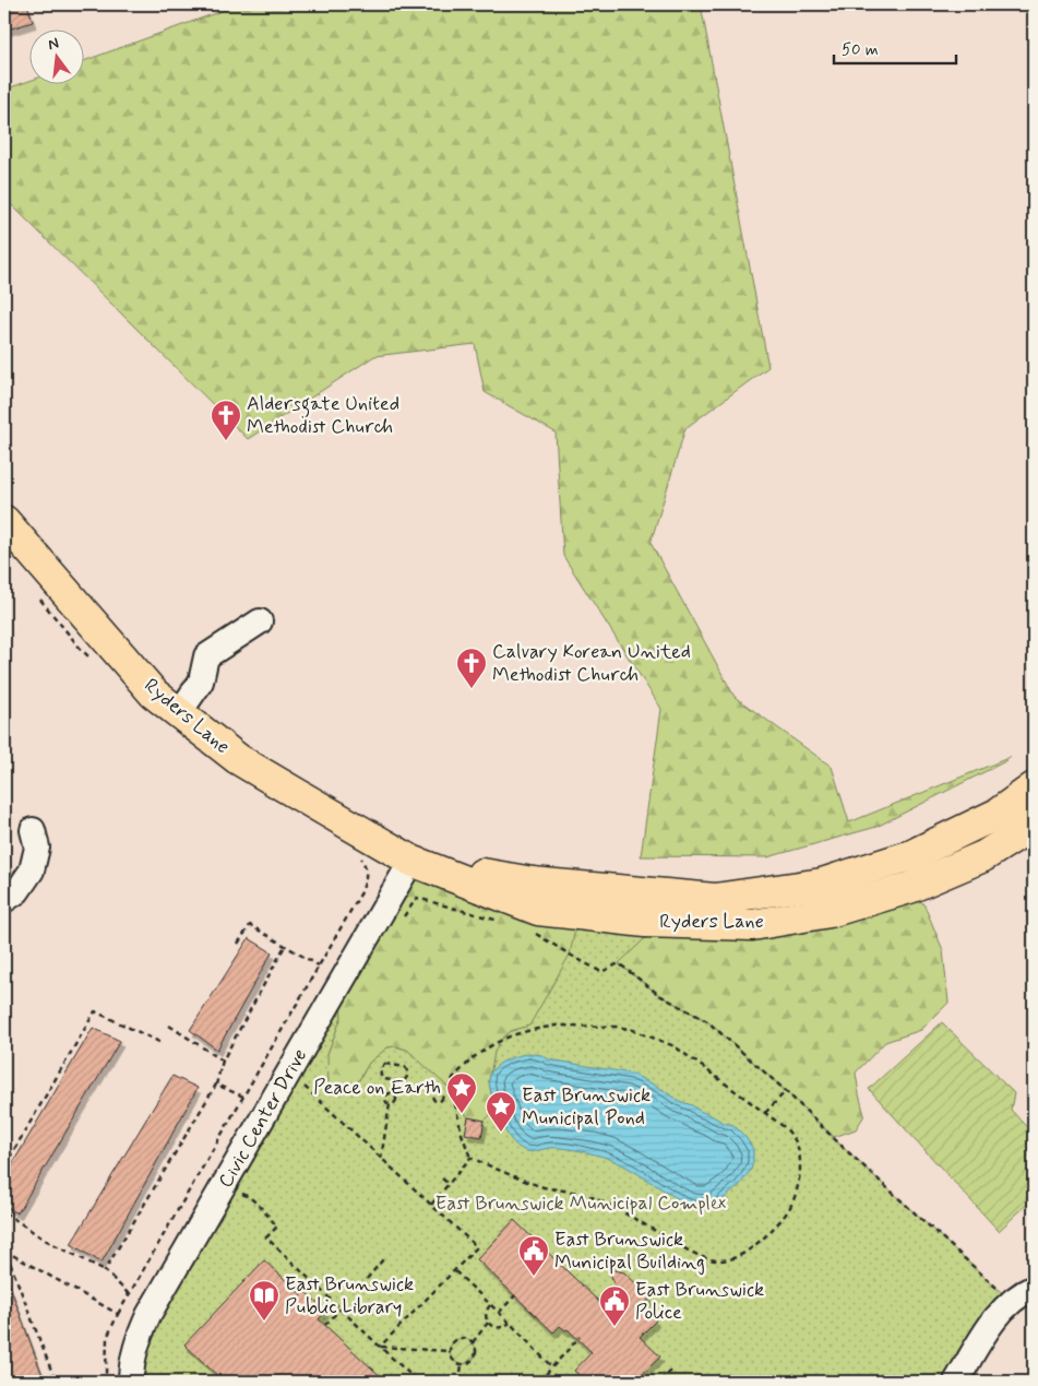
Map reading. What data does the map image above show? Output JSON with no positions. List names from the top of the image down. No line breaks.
{"streets":{"main road":["Ryders Lane"],"street":["Civic Center Drive"]},"crossings":[["Ryders Lane","Civic Center Drive"]],"parks":["East Brunswick Municipal Complex"],"places":{"church":["Aldersgate United Methodist Church","Calvary Korean United Methodist Church"],"place":["Peace on Earth","East Brunswick Municipal Pond"],"public building":["East Brunswick Municipal Building","East Brunswick Police"],"library":["East Brunswick Public Library"]},"scale_bar":"50 m","north":"top"}
